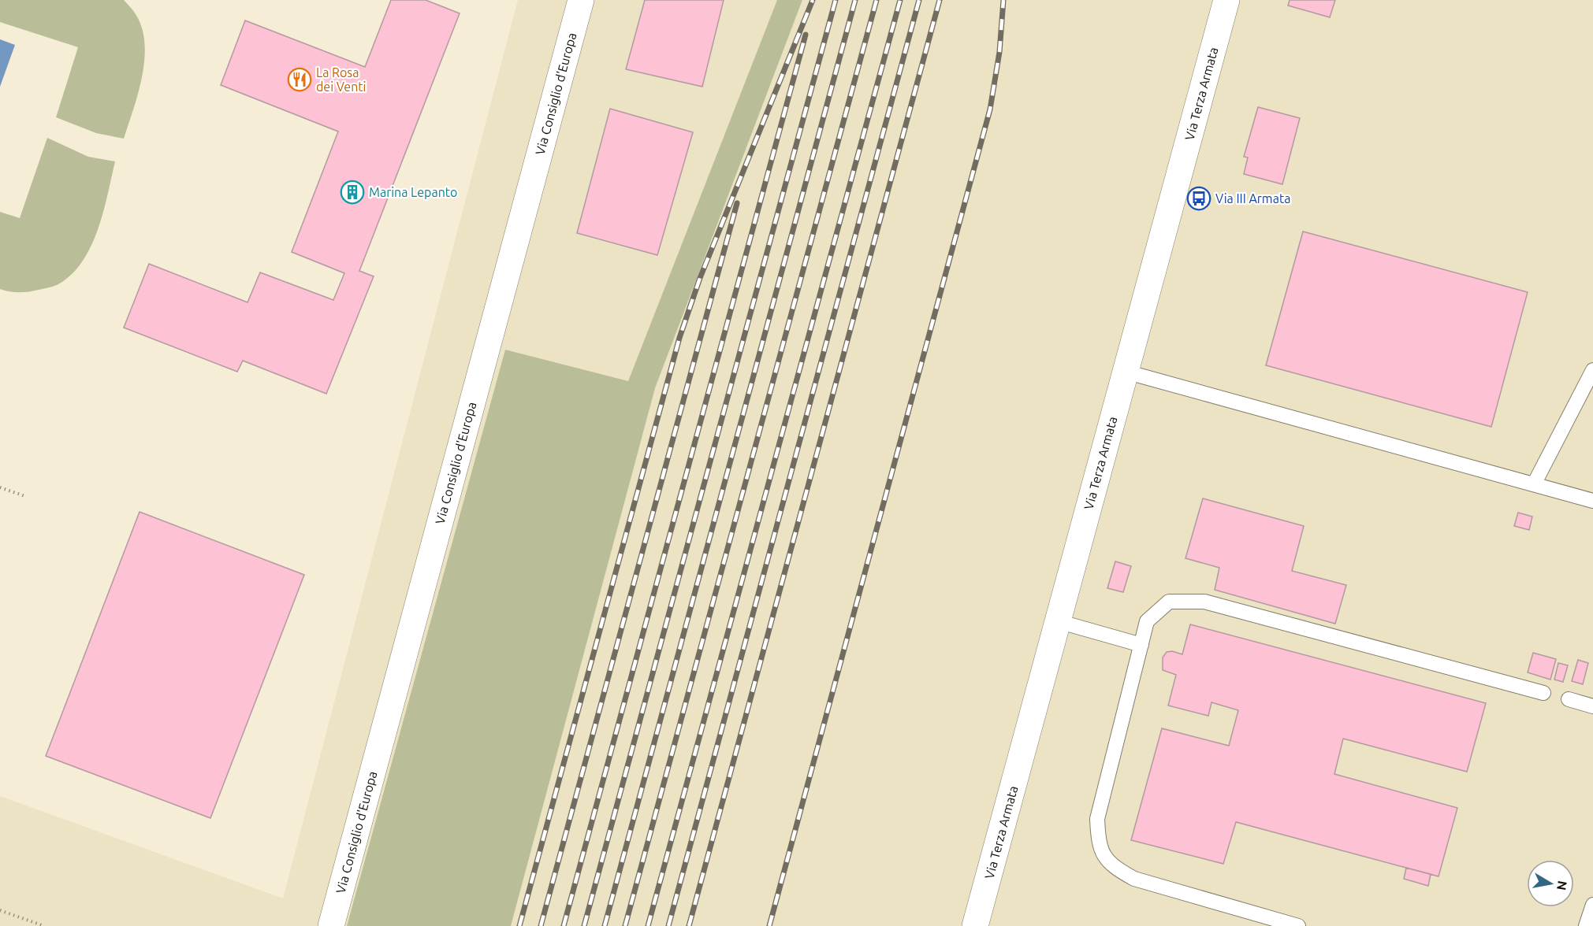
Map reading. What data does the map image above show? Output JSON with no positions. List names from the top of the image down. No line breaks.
{"streets":{"street":["Via Consiglio d'Europa","Via Terza Armata"]},"places":{"restaurant":["La Rosa dei Venti"],"building":["Marina Lepanto"],"bus stop":["Via III Armata"]},"north":"right"}
